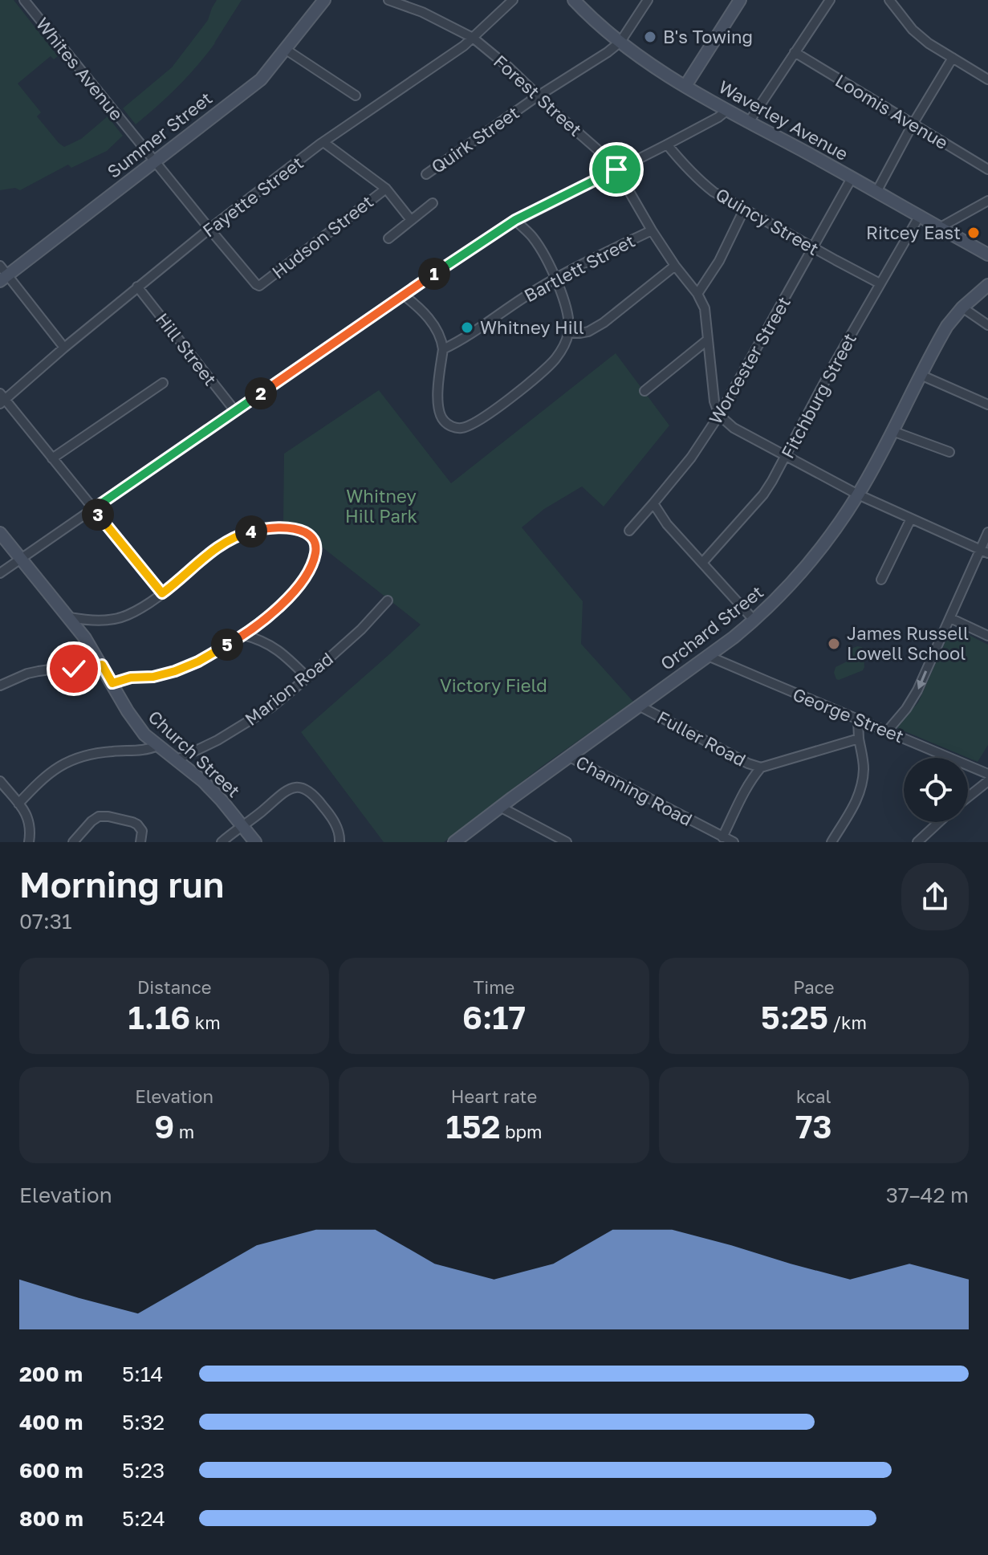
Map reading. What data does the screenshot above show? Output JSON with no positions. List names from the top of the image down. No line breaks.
{"streets":{"street":["Whites Avenue","Forest Street","Loomis Avenue","Waverley Avenue","Summer Street","Quirk Street","Fayette Street","Quincy Street","Hudson Street","Bartlett Street","Hill Street","Worcester Street","Fitchburg Street","Orchard Street","Marion Road","George Street","Fuller Road","Church Street","Channing Road"]},"crossings":[["Whites Avenue","Summer Street"],["Whites Avenue","Fayette Street"],["Whites Avenue","Hudson Street"],["Forest Street","Quirk Street"],["Forest Street","Fayette Street"],["Forest Street","Bartlett Street"],["Waverley Avenue","Quirk Street"],["Waverley Avenue","Worcester Street"],["Waverley Avenue","Fitchburg Street"],["Fayette Street","Hill Street"],["Quincy Street","Worcester Street"],["Quincy Street","Fitchburg Street"],["Orchard Street","George Street"],["Orchard Street","Fuller Road"],["Orchard Street","Channing Road"],["Marion Road","Church Street"]],"parks":["Whitney Hill Park","Victory Field"],"places":["B's Towing","Ritcey East","Whitney Hill","James Russell Lowell School"],"page":{"pins":["1","2","3","4","5"],"heading":["Morning run","07:31"],"stats":[["Distance","1.16 km"],["Time","6:17"],["Pace","5:25 /km"],["Elevation","9 m"],["Heart rate","152 bpm"],["kcal","73"]],"chart":["Elevation","37–42 m"],"list":[{"name":"200 m","note":"5:14"},{"name":"400 m","note":"5:32"},{"name":"600 m","note":"5:23"},{"name":"800 m","note":"5:24"}]}}
